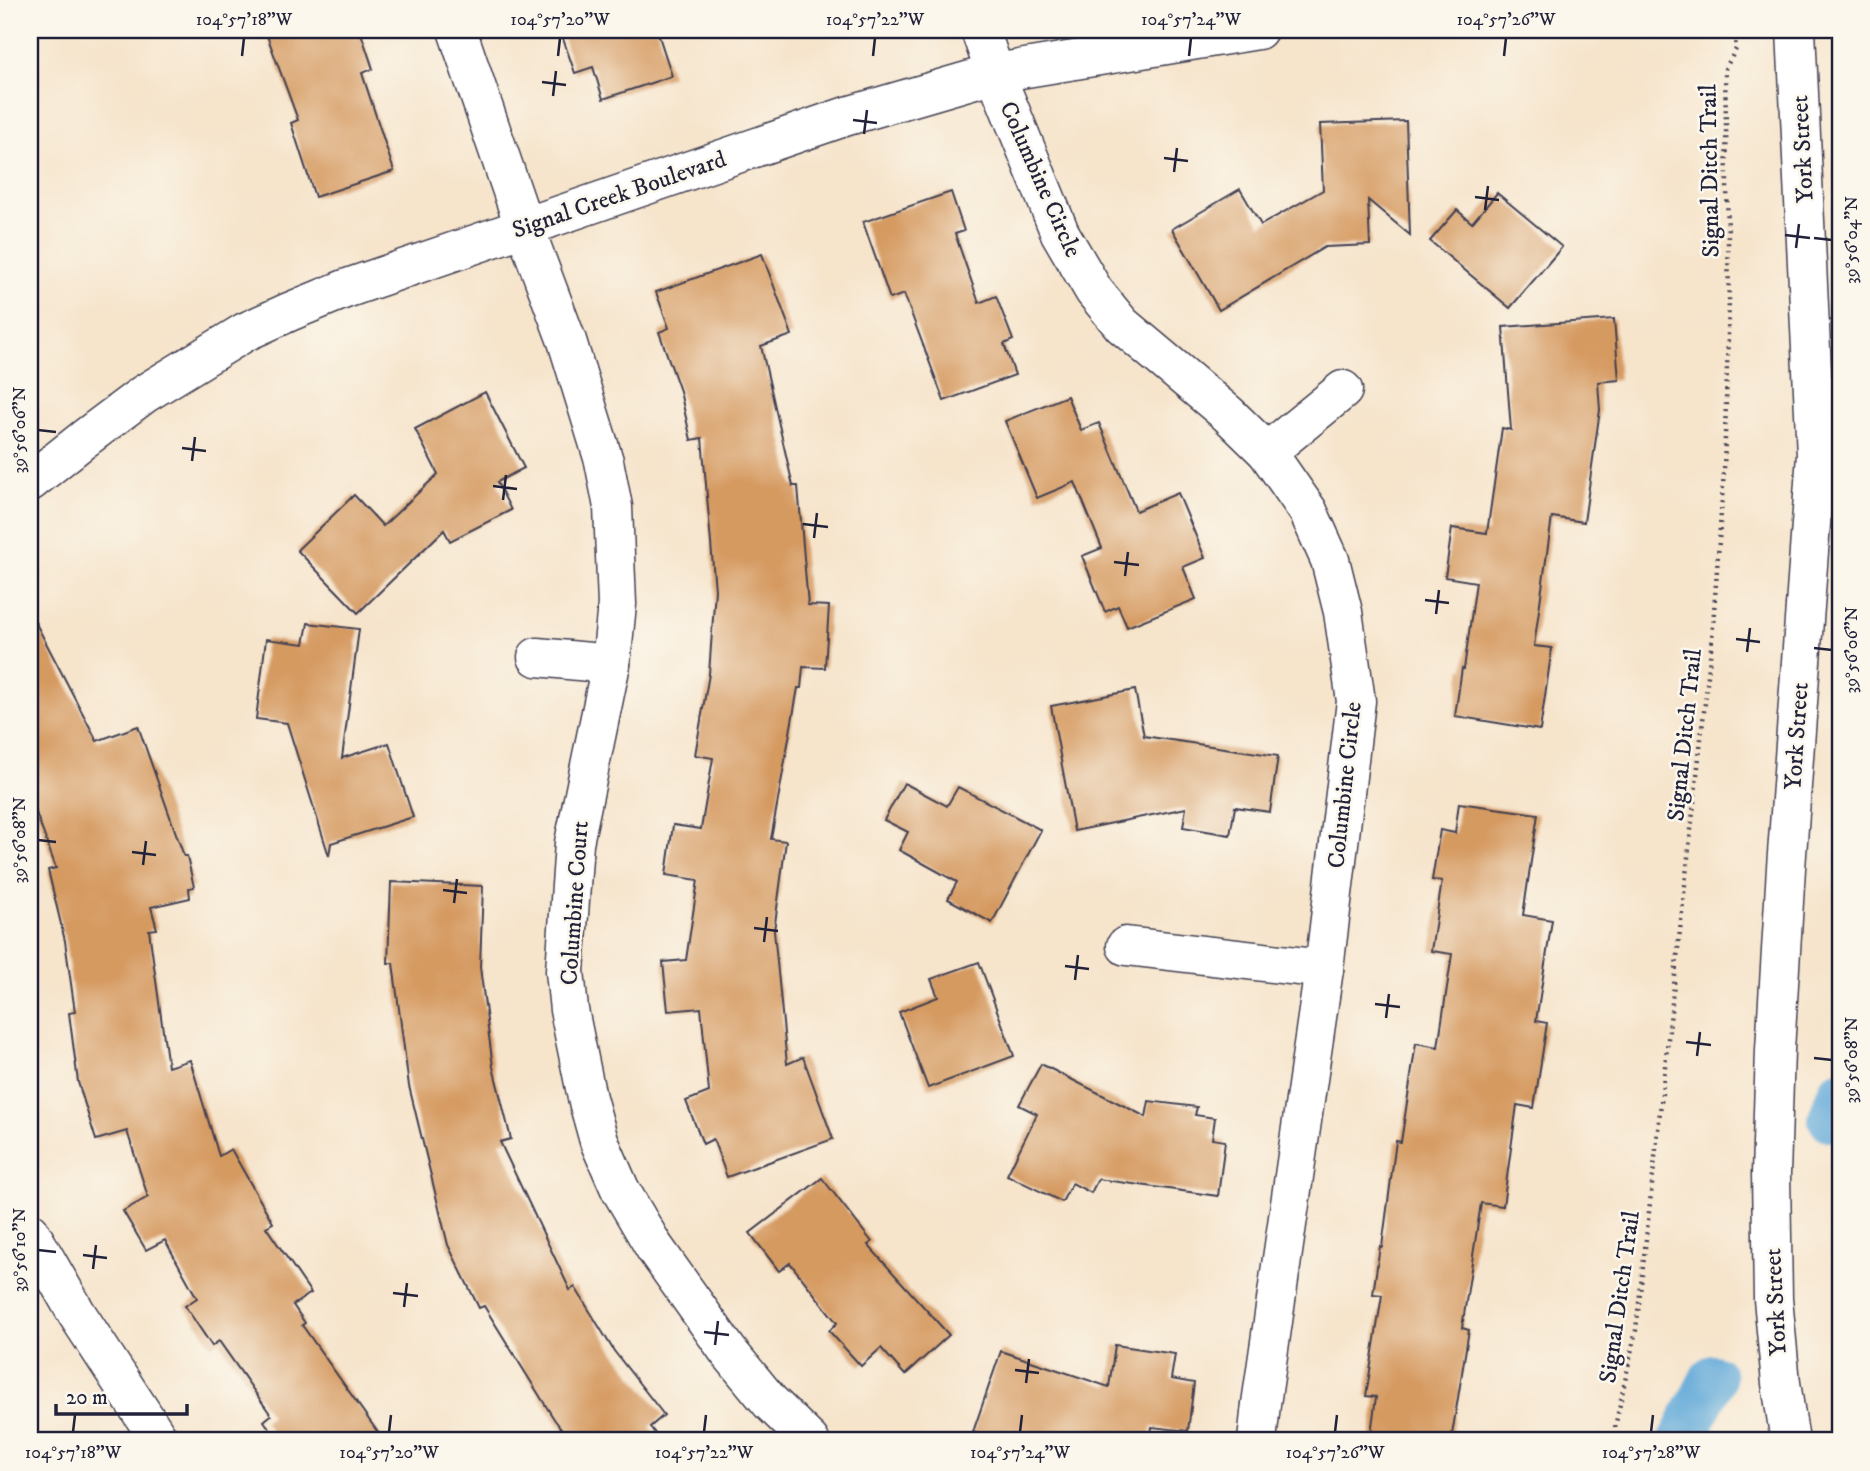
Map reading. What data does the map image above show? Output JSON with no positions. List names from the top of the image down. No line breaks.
{"streets":{"street":["York Street","Columbine Circle","Signal Creek Boulevard","Columbine Court"],"path":["Signal Ditch Trail"]},"crossings":[["Columbine Circle","Signal Creek Boulevard"],["Signal Creek Boulevard","Columbine Court"]],"scale_bar":"20 m","coordinates":["104°57'18\"W","104°57'20\"W","104°57'22\"W","104°57'24\"W","104°57'26\"W","39°56'04\"N","39°56'06\"N","39°56'08\"N","39°56'10\"N","104°57'28\"W"]}
